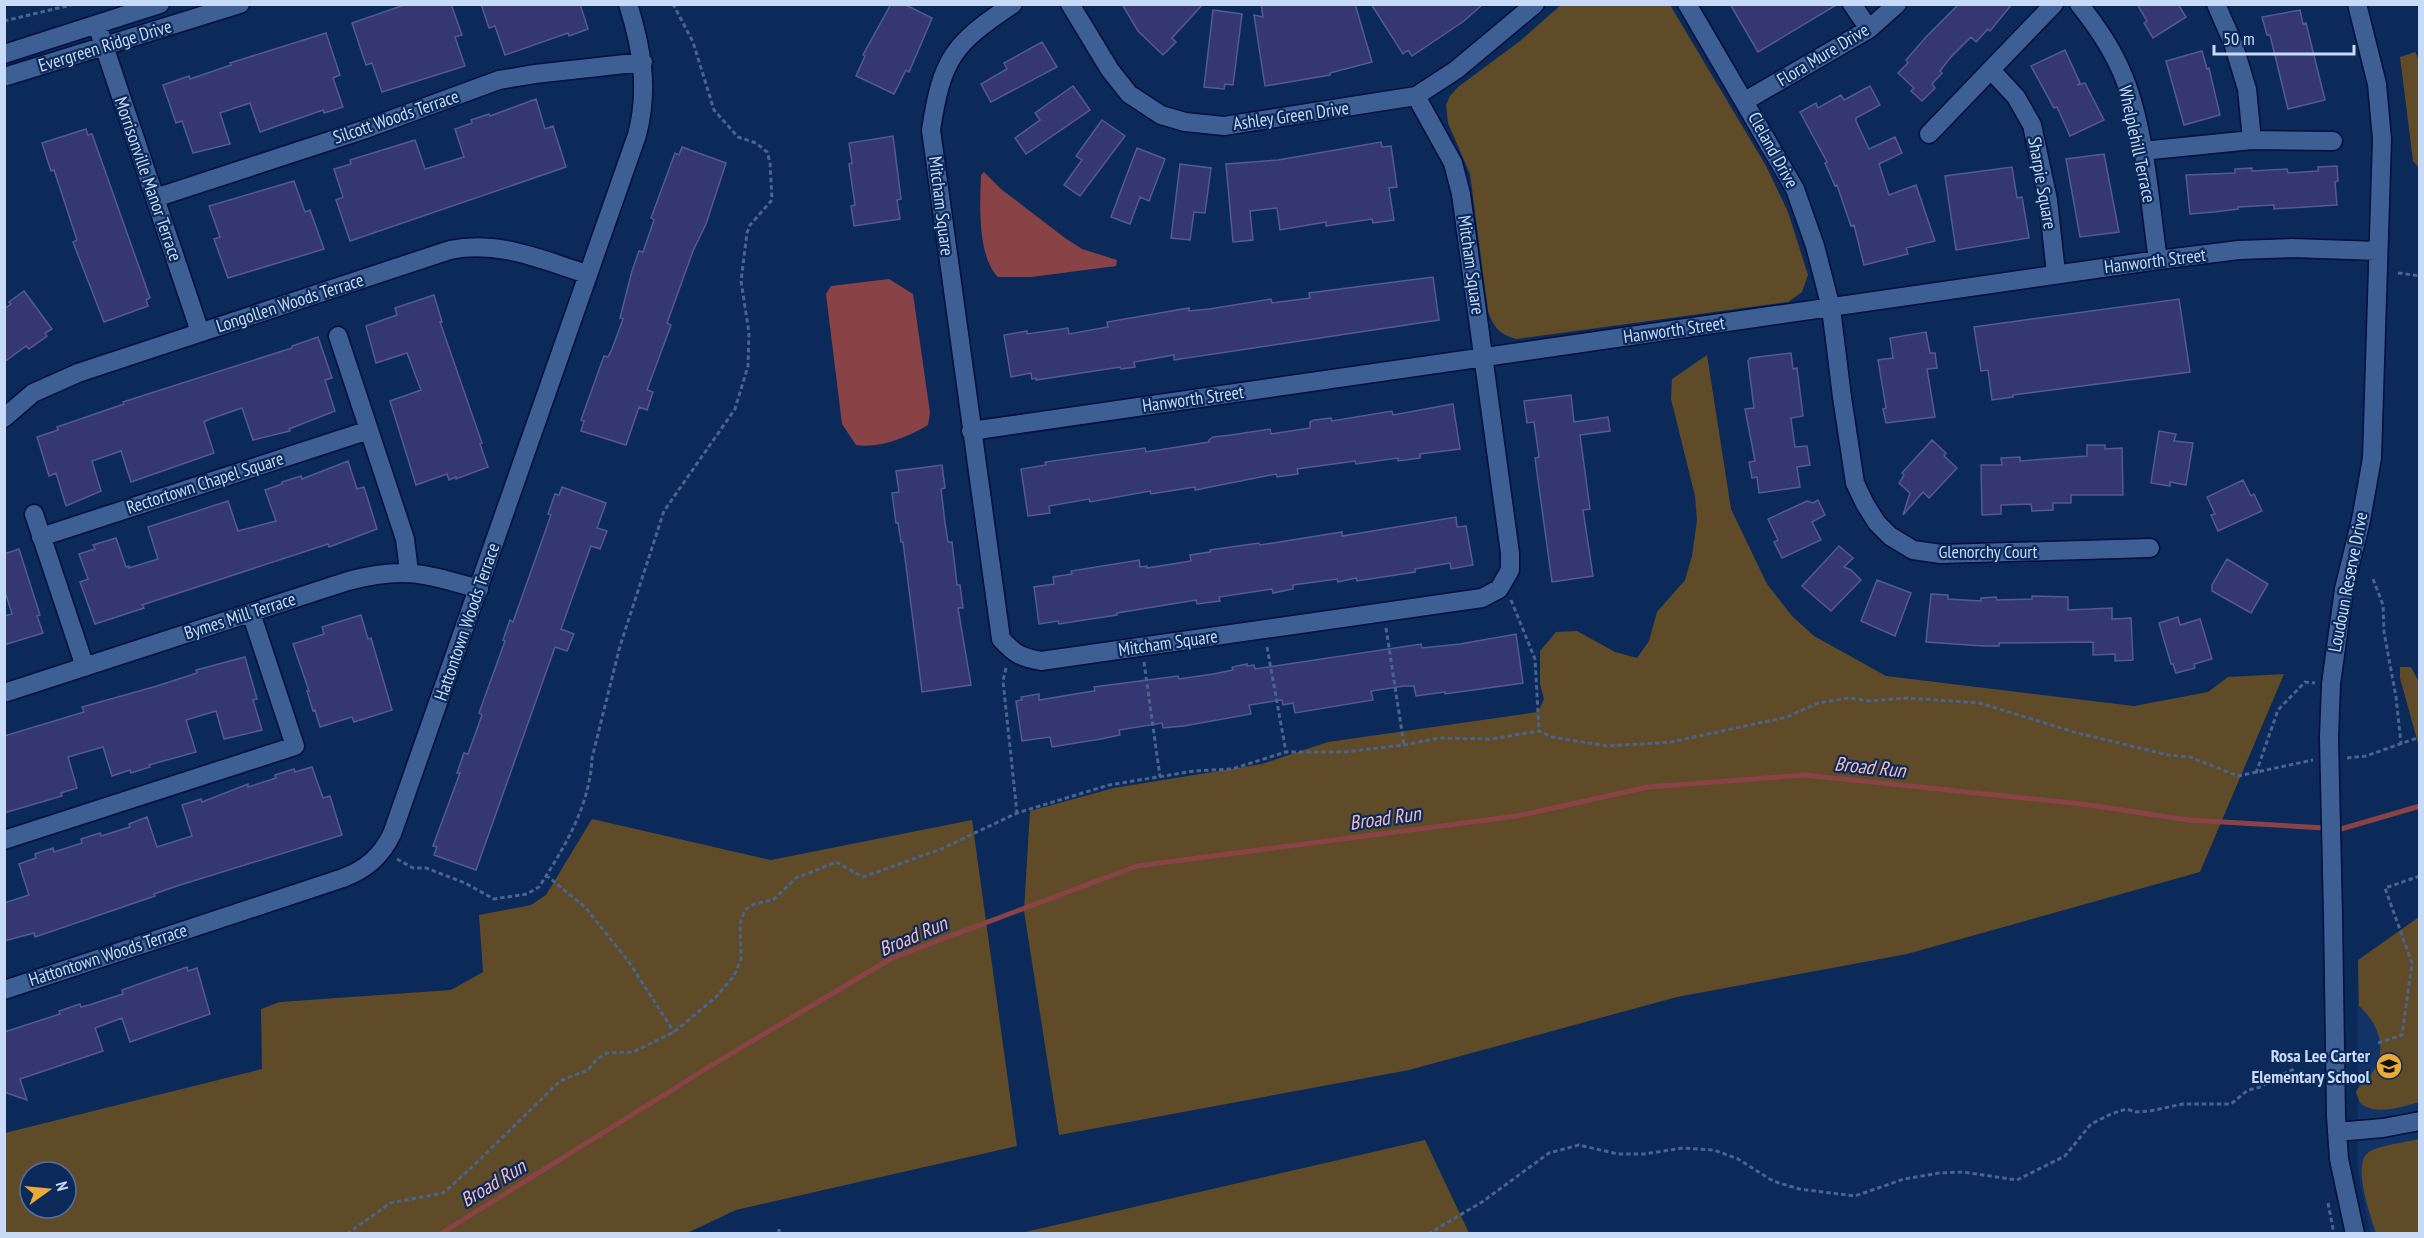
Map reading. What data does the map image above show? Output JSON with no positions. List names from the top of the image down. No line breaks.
{"streets":{"street":["Evergreen Ridge Drive","Flora Mure Drive","Ashley Green Drive","Silcott Woods Terrace","Whelplehill Terrace","Cleland Drive","Morrisonville Manor Terrace","Sharpie Square","Mitcham Square","Hanworth Street","Longollen Woods Terrace","Rectortown Chapel Square","Glenorchy Court","Loudoun Reserve Drive","Bymes Mill Terrace","Hattontown Woods Terrace"]},"crossings":[["Evergreen Ridge Drive","Morrisonville Manor Terrace"],["Flora Mure Drive","Cleland Drive"],["Ashley Green Drive","Mitcham Square"],["Silcott Woods Terrace","Morrisonville Manor Terrace"],["Silcott Woods Terrace","Hattontown Woods Terrace"],["Whelplehill Terrace","Hanworth Street"],["Cleland Drive","Hanworth Street"],["Cleland Drive","Glenorchy Court"],["Morrisonville Manor Terrace","Longollen Woods Terrace"],["Sharpie Square","Hanworth Street"],["Mitcham Square","Hanworth Street"],["Hanworth Street","Glenorchy Court"],["Hanworth Street","Loudoun Reserve Drive"],["Longollen Woods Terrace","Hattontown Woods Terrace"],["Bymes Mill Terrace","Hattontown Woods Terrace"]],"water":["Broad Run"],"places":{"school or university":["Rosa Lee Carter Elementary School"]},"scale_bar":"50 m","north":"right"}
